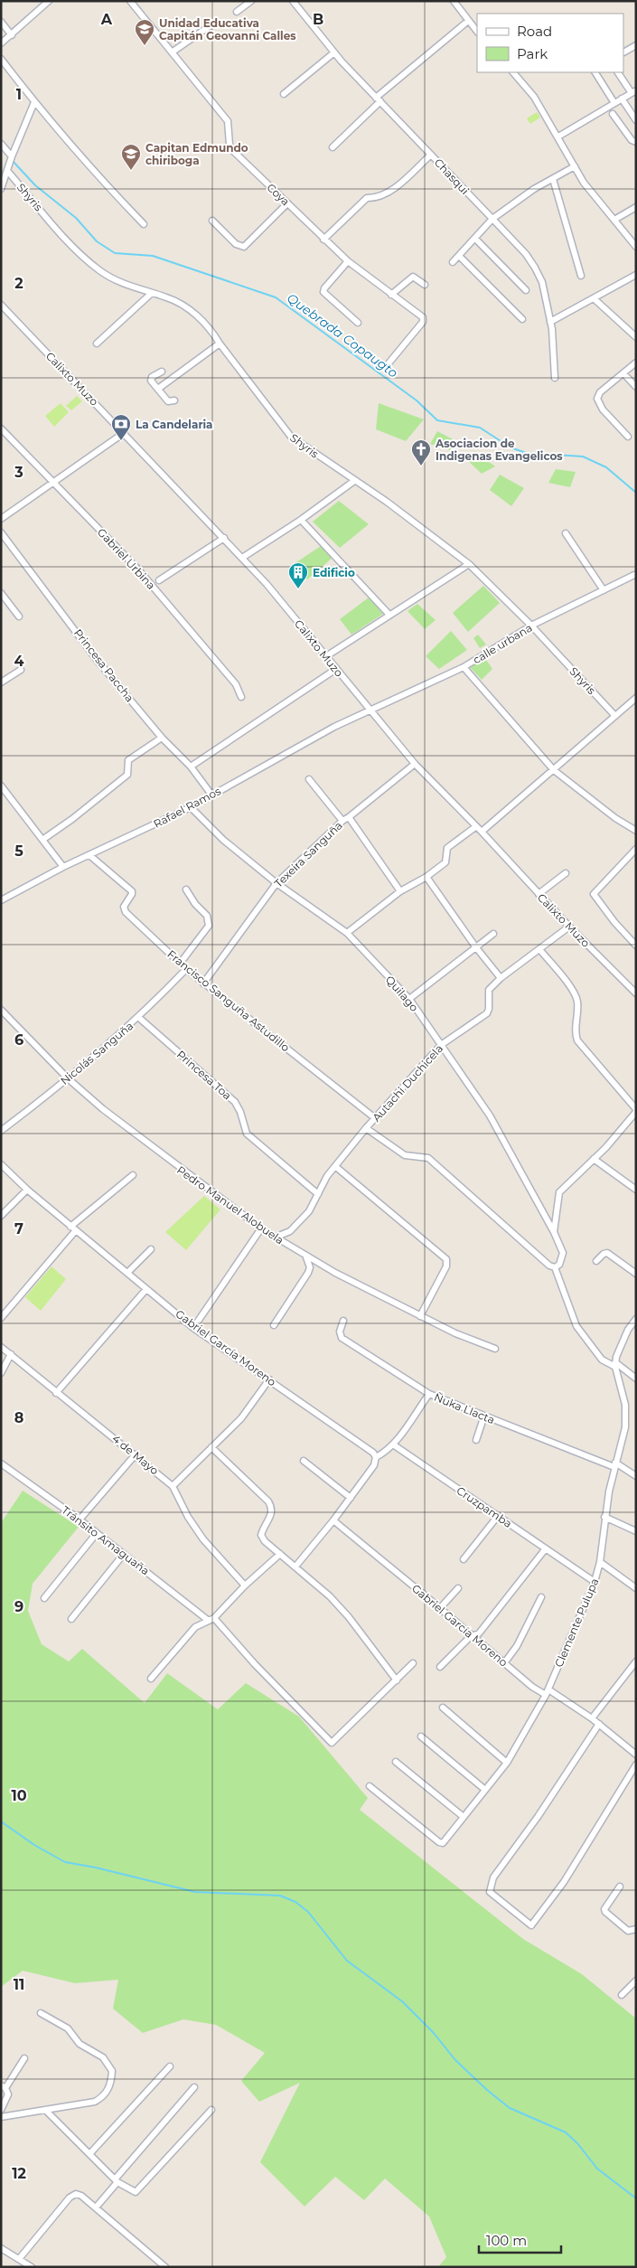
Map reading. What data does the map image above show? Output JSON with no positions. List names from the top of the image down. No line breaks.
{"streets":{"street":["Chasqui","Coya","Shyris","Calixto Muzo","Gabriel Urbina","calle urbana","Princesa Paccha","Rafael Ramos","Texeira Sanguña","Quilago","Francisco Sanguña Astudillo","Nicolás Sanguña","Princesa Toa","Autachi Duchicela","Pedro Manuel Alobuela","Gabriel García Moreno","Ñuka Llacta","4 de Mayo","Cruzpamba","Tránsito Amaguaña","Clemente Pulupa"]},"crossings":[["Shyris","calle urbana"],["Calixto Muzo","calle urbana"],["Calixto Muzo","Rafael Ramos"],["Calixto Muzo","Texeira Sanguña"],["Calixto Muzo","Autachi Duchicela"],["calle urbana","Rafael Ramos"],["Princesa Paccha","Rafael Ramos"],["Rafael Ramos","Quilago"],["Rafael Ramos","Francisco Sanguña Astudillo"],["Texeira Sanguña","Quilago"],["Texeira Sanguña","Francisco Sanguña Astudillo"],["Quilago","Autachi Duchicela"],["Francisco Sanguña Astudillo","Nicolás Sanguña"],["Francisco Sanguña Astudillo","Autachi Duchicela"],["Nicolás Sanguña","Princesa Toa"],["Nicolás Sanguña","Pedro Manuel Alobuela"],["Princesa Toa","Autachi Duchicela"],["Autachi Duchicela","Pedro Manuel Alobuela"],["Gabriel García Moreno","Clemente Pulupa"],["Ñuka Llacta","Clemente Pulupa"],["Cruzpamba","Clemente Pulupa"]],"water":["Quebrada Copaugto"],"places":{"school or university":["Unidad Educativa Capitán Geovanni Calles","Capitan Edmundo chiriboga"],"bank":["La Candelaria"],"church":["Asociacion de Indigenas Evangelicos"],"building":["Edificio"]},"legend":["Road","Park"],"scale_bar":"100 m","grid":{"columns":["A","B"],"rows":["1","2","3","4","5","6","7","8","9","10","11","12"]}}
